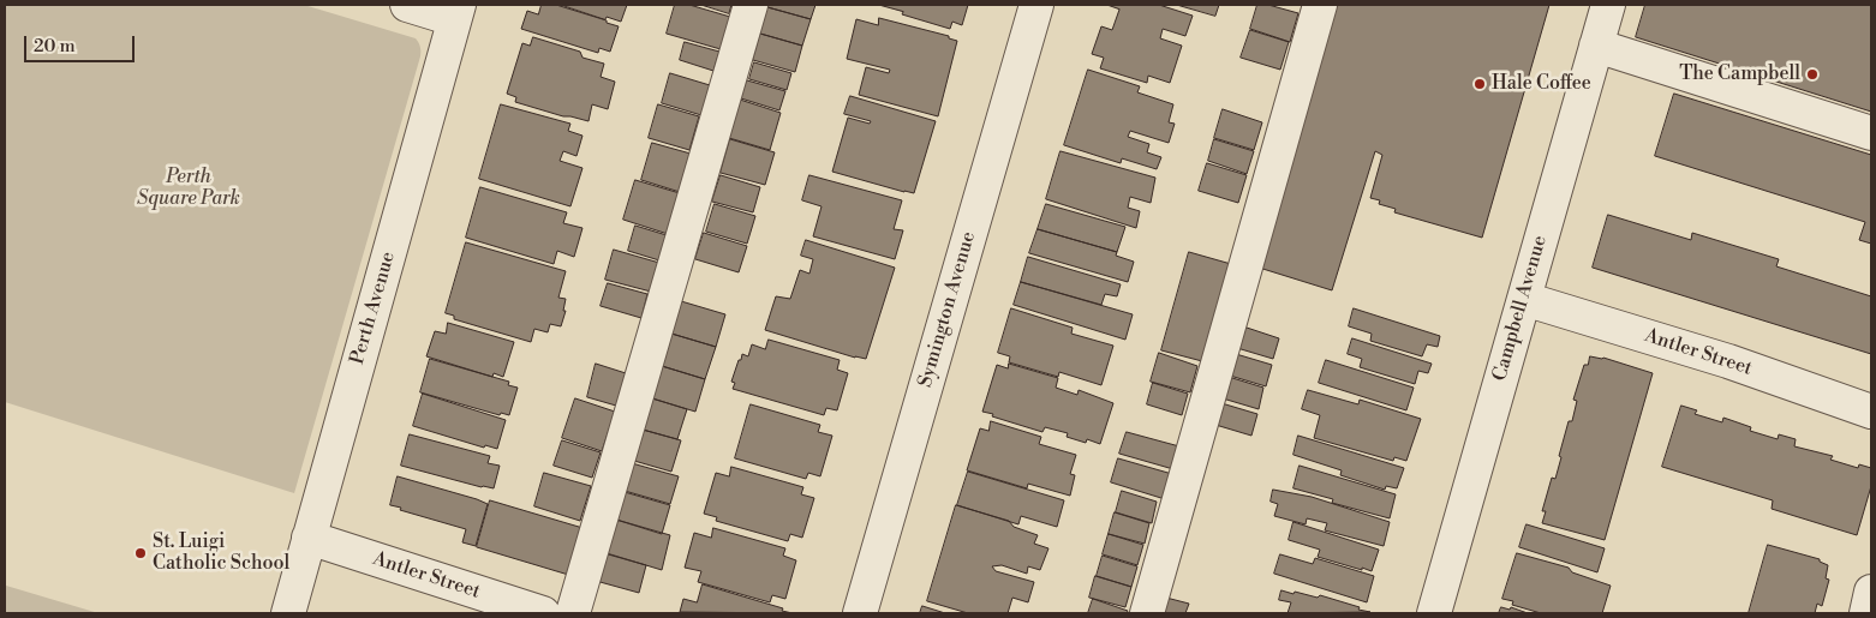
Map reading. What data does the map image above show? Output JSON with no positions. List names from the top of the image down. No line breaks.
{"streets":{"street":["Perth Avenue","Campbell Avenue","Symington Avenue","Antler Street"]},"crossings":[["Perth Avenue","Antler Street"],["Campbell Avenue","Antler Street"]],"parks":["Perth Square Park"],"places":["The Campbell","Hale Coffee","St. Luigi Catholic School"],"scale_bar":"20 m"}
